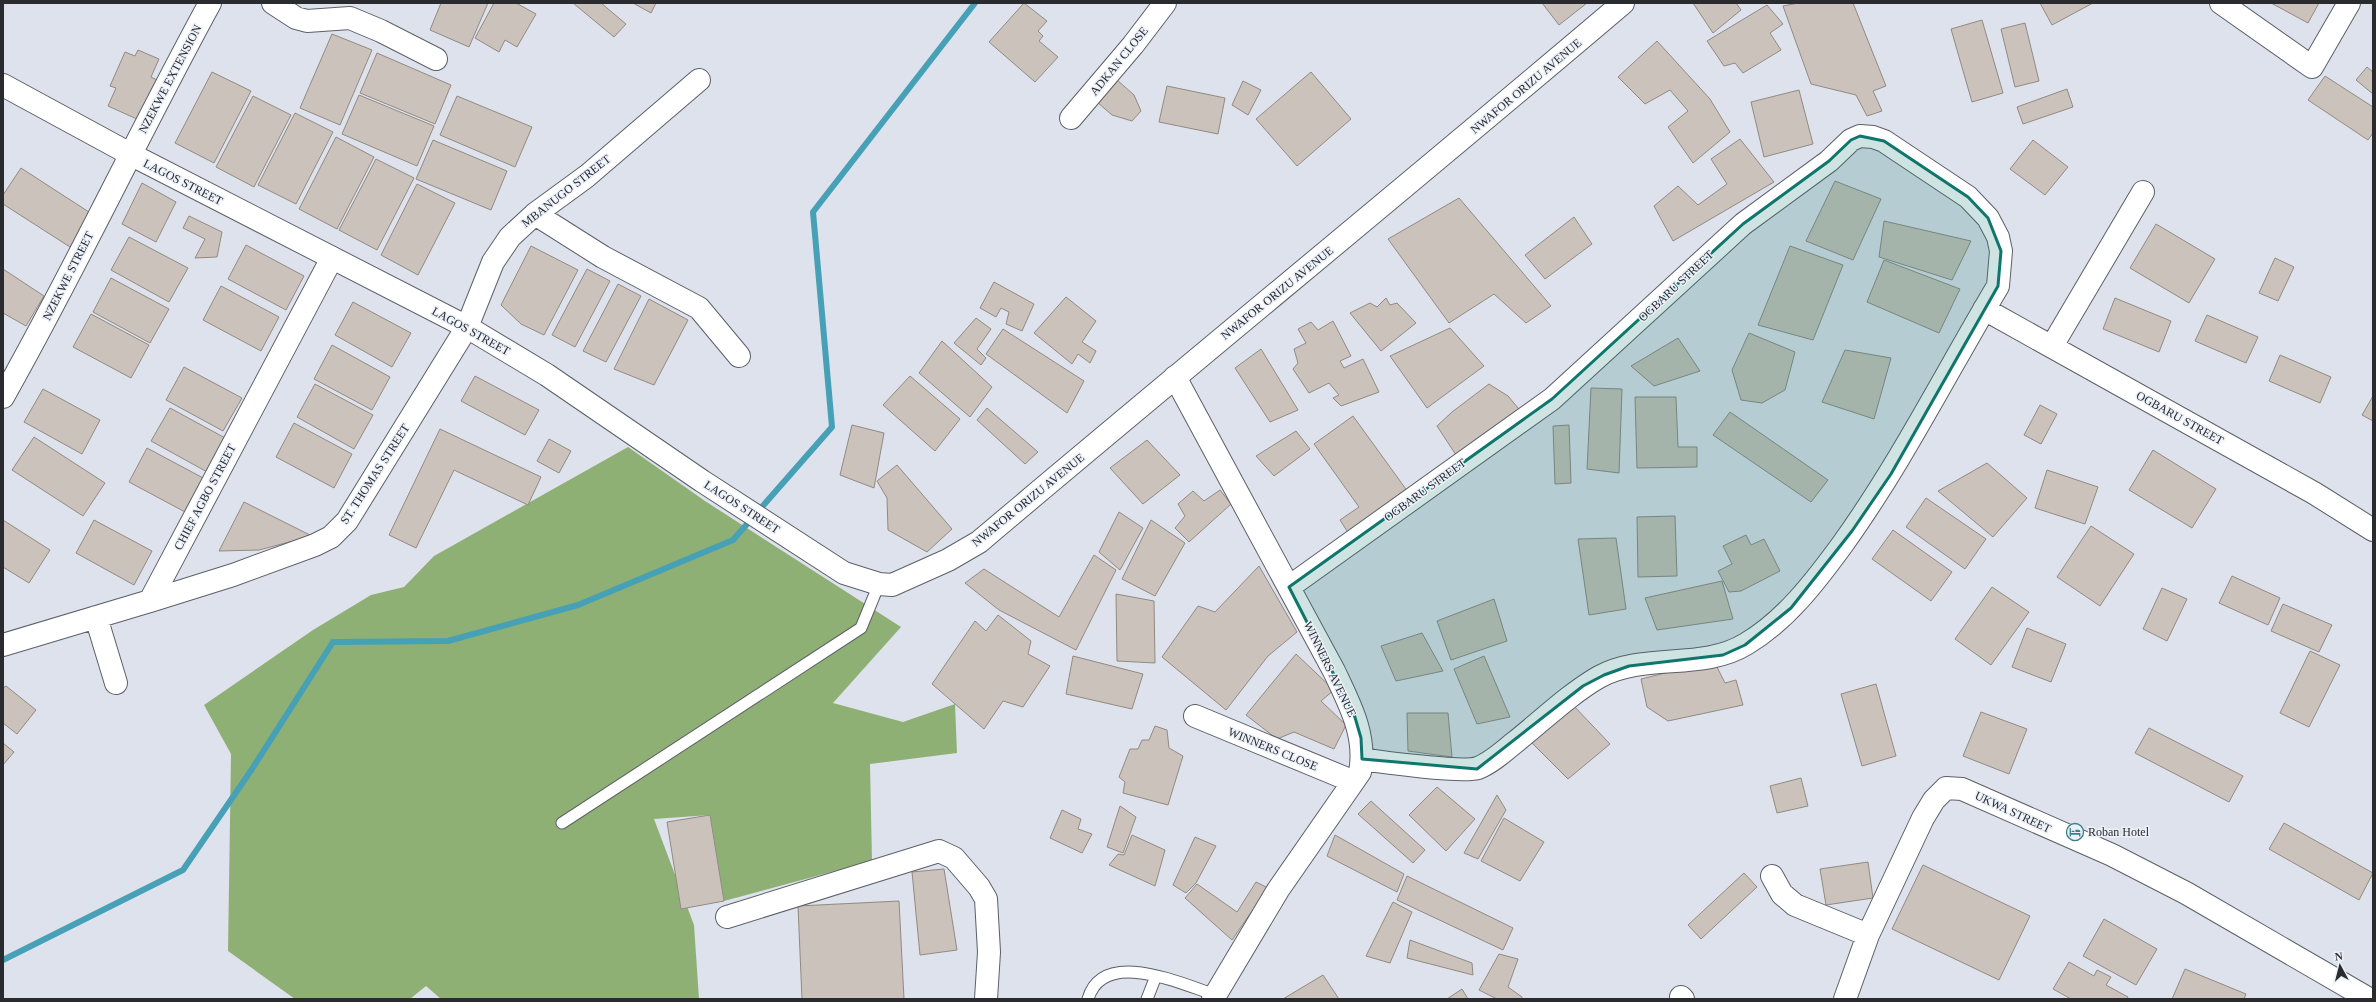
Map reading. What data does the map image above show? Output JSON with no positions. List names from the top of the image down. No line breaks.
{"streets":{"street":["ADKAN CLOSE","NZEKWE EXTENSION","NWAFOR ORIZU AVENUE","LAGOS STREET","MBANUGO STREET","NZEKWE STREET","OGBARU STREET","ST. THOMAS STREET","CHIEF AGBO STREET","WINNERS AVENUE","WINNERS CLOSE","UKWA STREET"]},"crossings":[["NZEKWE EXTENSION","LAGOS STREET"],["NZEKWE EXTENSION","NZEKWE STREET"],["NWAFOR ORIZU AVENUE","LAGOS STREET"],["NWAFOR ORIZU AVENUE","WINNERS AVENUE"],["LAGOS STREET","MBANUGO STREET"],["LAGOS STREET","NZEKWE STREET"],["LAGOS STREET","ST. THOMAS STREET"],["LAGOS STREET","CHIEF AGBO STREET"],["MBANUGO STREET","ST. THOMAS STREET"],["OGBARU STREET","WINNERS AVENUE"],["ST. THOMAS STREET","CHIEF AGBO STREET"],["WINNERS AVENUE","WINNERS CLOSE"]],"places":{"hotel":["Roban Hotel"]},"north":"top"}
